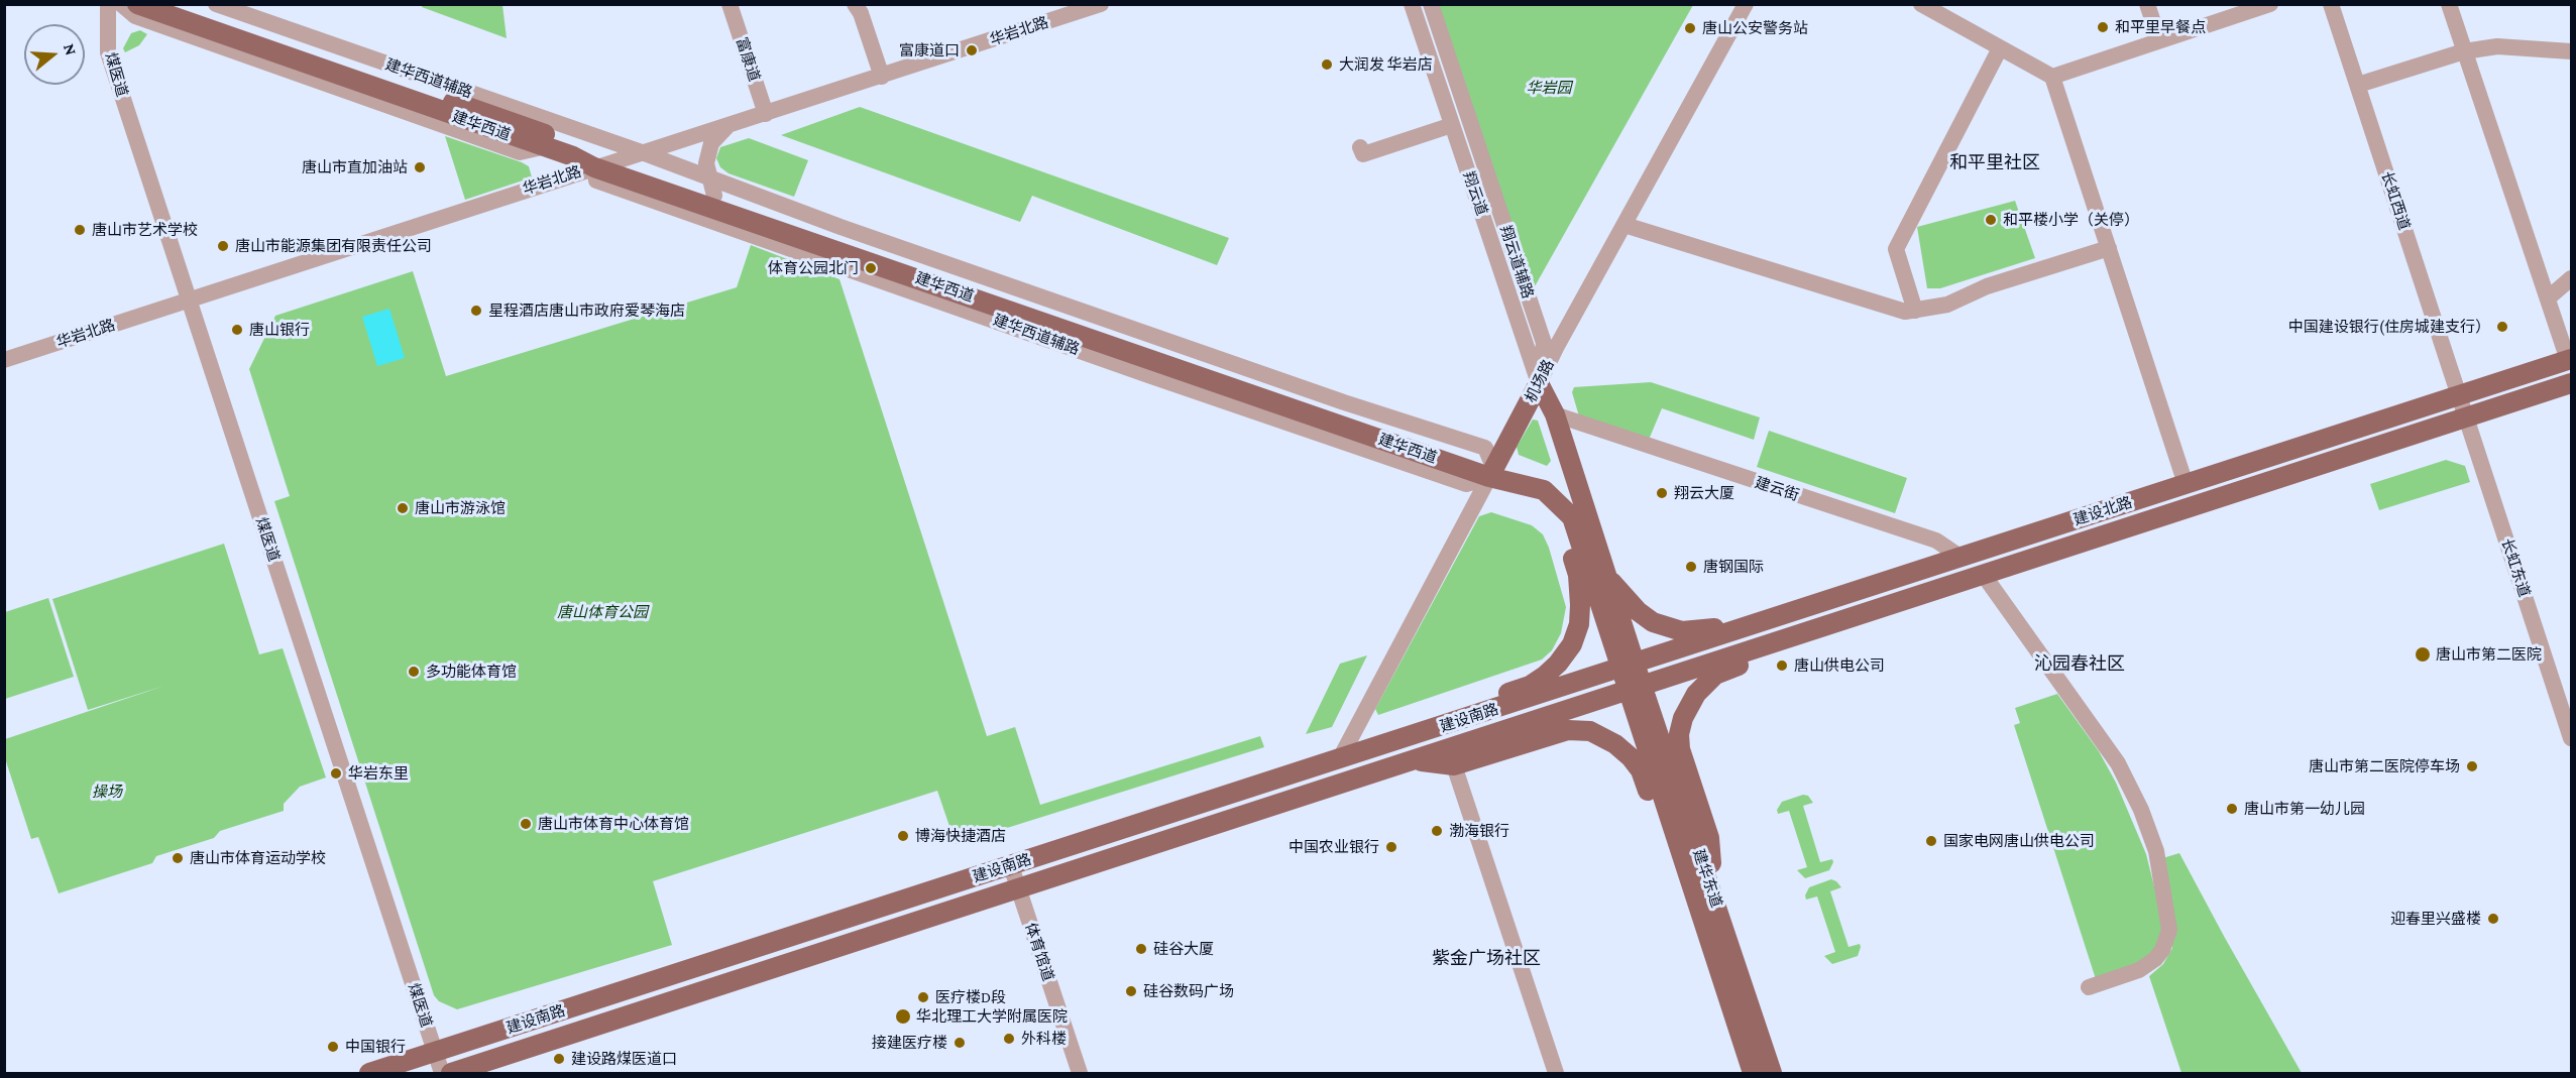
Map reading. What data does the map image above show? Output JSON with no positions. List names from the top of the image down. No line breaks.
{"streets":{"main road":["建华西道","机场路","建设北路","建设南路","建华东道"],"street":["华岩北路","富康道","煤医道","建华西道辅路","翔云道","长虹西道","翔云道辅路","建云街","长虹东道","体育馆道"]},"crossings":[["华岩北路","富康道"],["华岩北路","煤医道"],["华岩北路","建华西道辅路"],["华岩北路","建华西道"],["煤医道","建设南路"],["建华西道辅路","建华西道"],["建华西道","翔云道"],["建华西道","翔云道辅路"],["建华西道","机场路"],["建华西道","建云街"],["建华西道","建设北路"],["建华西道","建设南路"],["建华西道","建华东道"],["翔云道","翔云道辅路"],["翔云道","机场路"],["长虹西道","建设北路"],["长虹西道","长虹东道"],["翔云道辅路","机场路"],["机场路","建设南路"],["建云街","建设北路"],["建设北路","长虹东道"],["建设北路","建设南路"],["建设北路","建华东道"],["建设南路","建华东道"],["建设南路","体育馆道"]],"districts":["和平里社区","沁园春社区","紫金广场社区"],"parks":["华岩园","唐山体育公园","操场"],"places":["和平里早餐点","唐山公安警务站","富康道口","大润发 华岩店","唐山市直加油站","和平楼小学（关停）","唐山市艺术学校","唐山市能源集团有限责任公司","体育公园北门","星程酒店唐山市政府爱琴海店","中国建设银行(住房城建支行）","唐山银行","翔云大厦","唐山市游泳馆","唐钢国际","唐山市第二医院","唐山供电公司","多功能体育馆","唐山市第二医院停车场","华岩东里","唐山市第一幼儿园","唐山市体育中心体育馆","渤海银行","博海快捷酒店","国家电网唐山供电公司","中国农业银行","唐山市体育运动学校","迎春里兴盛楼","硅谷大厦","硅谷数码广场","医疗楼D段","华北理工大学附属医院","外科楼","接建医疗楼","中国银行","建设路煤医道口"],"north":"right"}
